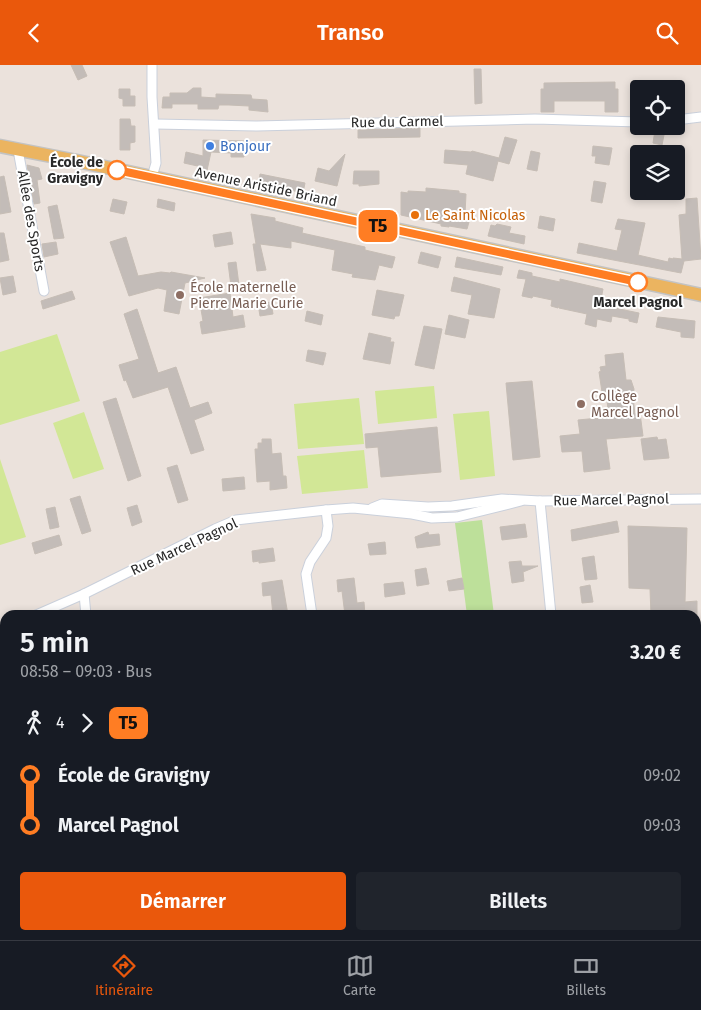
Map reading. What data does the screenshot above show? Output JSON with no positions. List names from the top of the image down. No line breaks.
{"streets":{"main road":["Avenue Aristide Briand"],"street":["Rue du Carmel","Allée des Sports","Rue Marcel Pagnol"]},"crossings":[["Avenue Aristide Briand","Allée des Sports"]],"places":["Bonjour","École de Gravigny","Le Saint Nicolas","Marcel Pagnol","École maternelle Pierre Marie Curie","Collège Marcel Pagnol"],"lines":["bus line T5"],"page":{"header":"Transo","on_map":"T5","heading":["5 min","08:58 – 09:03 · Bus","3.20 €"],"legs":["4","T5"],"list":[{"name":"École de Gravigny","value":"09:02"},{"name":"Marcel Pagnol","value":"09:03"}],"buttons":["Démarrer","Billets"],"tabs":["Itinéraire","Carte","Billets"]}}
